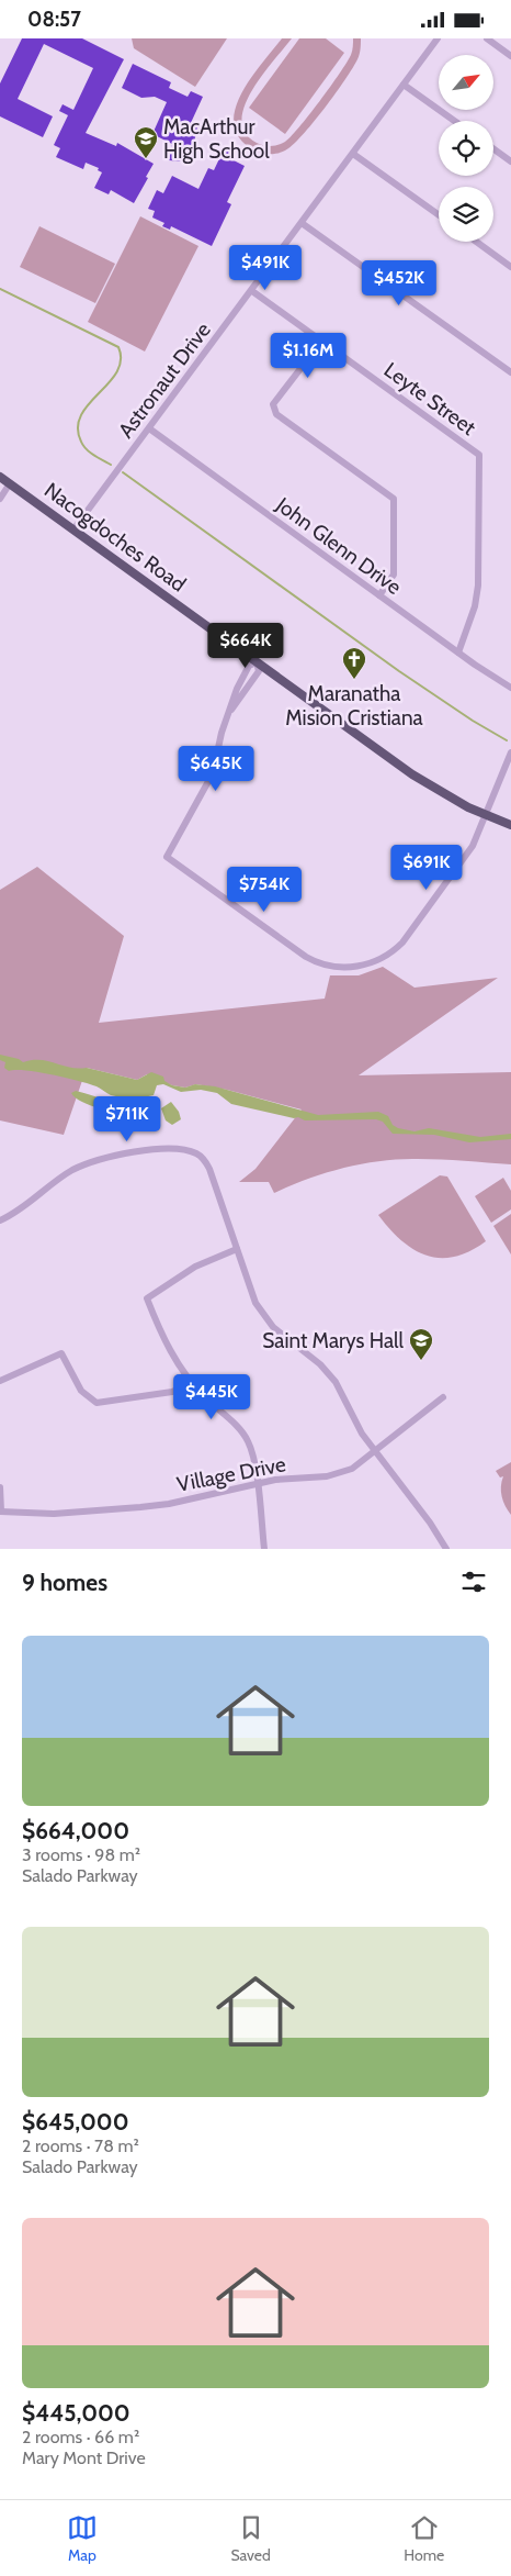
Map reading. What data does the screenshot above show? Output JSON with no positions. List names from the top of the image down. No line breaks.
{"streets":{"main road":["Nacogdoches Road"],"street":["Astronaut Drive","Leyte Street","John Glenn Drive","Village Drive"]},"crossings":[["Astronaut Drive","Leyte Street"],["Astronaut Drive","Nacogdoches Road"],["Astronaut Drive","John Glenn Drive"],["Leyte Street","John Glenn Drive"]],"places":{"school or university":["MacArthur High School","Saint Marys Hall"],"church":["Maranatha Mision Cristiana"]},"north":"top right","page":{"status":"08:57","price":["$491K","$452K","$1.16M","$664K","$645K","$691K","$754K","$711K","$445K"],"heading":"9 homes","list":[{"name":"$664,000","note":"3 rooms · 98 m² · Salado Parkway"},{"name":"$645,000","note":"2 rooms · 78 m² · Salado Parkway"},{"name":"$445,000","note":"2 rooms · 66 m² · Mary Mont Drive"}],"tabs":["Map","Saved","Home"]}}
